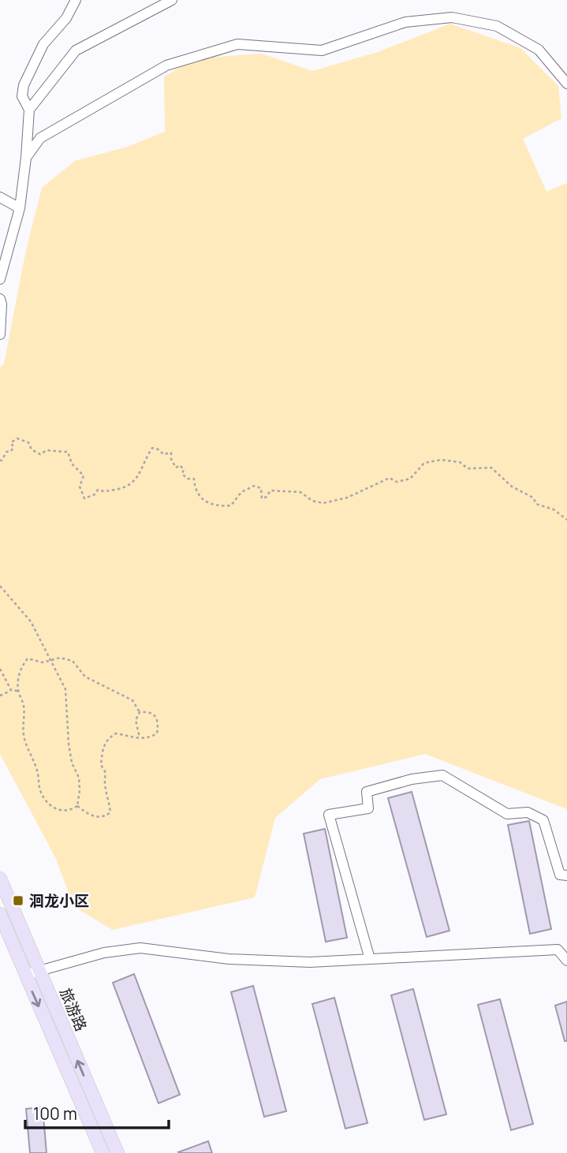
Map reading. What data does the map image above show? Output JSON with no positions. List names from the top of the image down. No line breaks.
{"streets":{"main road":["旅游路"]},"places":{"transit":["洄龙小区"]},"scale_bar":"100 m"}
